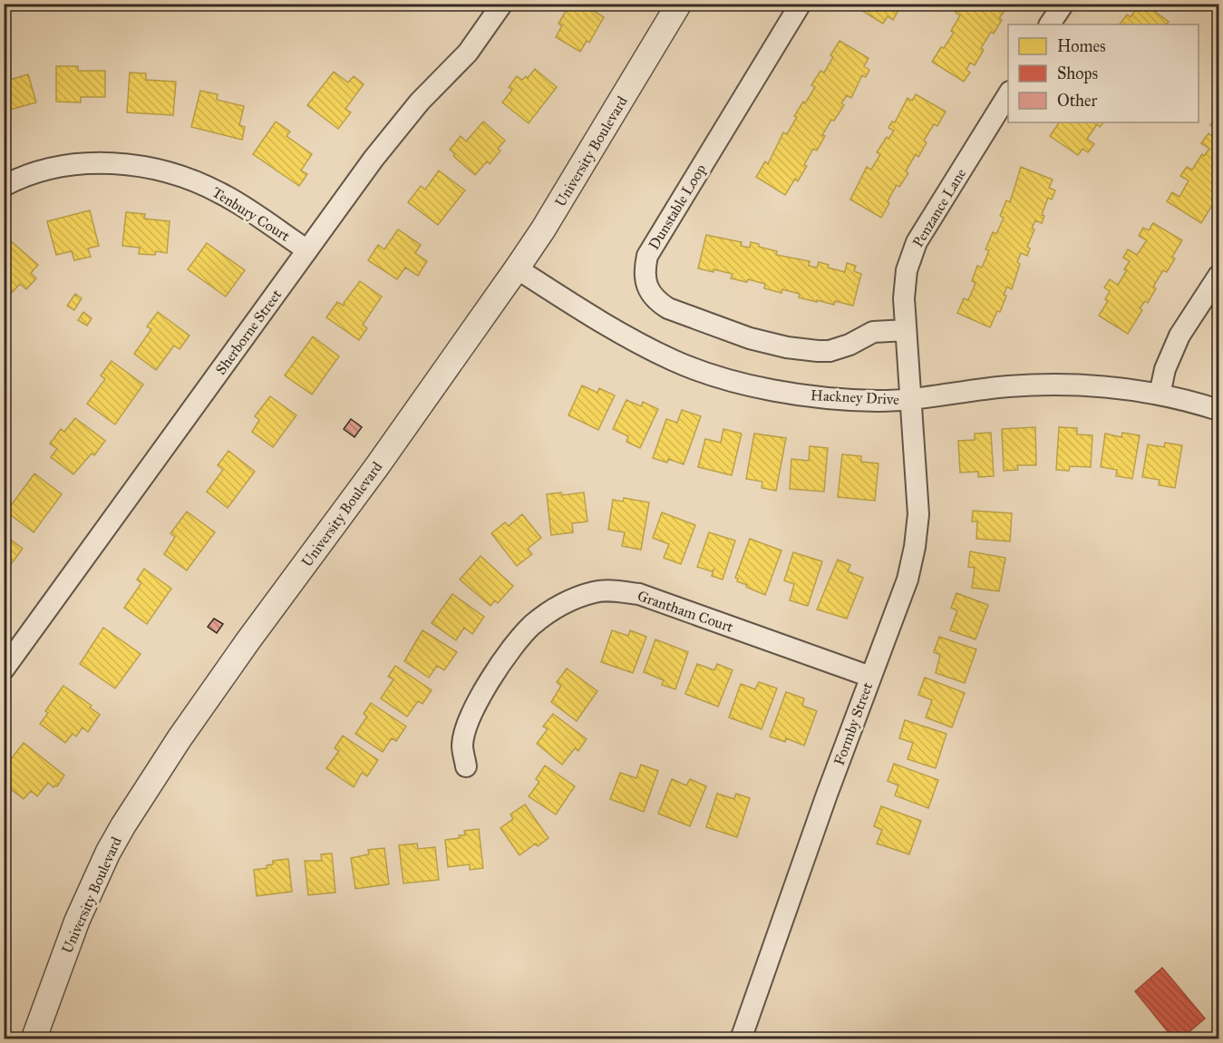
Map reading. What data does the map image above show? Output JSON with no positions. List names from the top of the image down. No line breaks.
{"streets":{"street":["University Boulevard","Dunstable Loop","Penzance Lane","Tenbury Court","Sherborne Street","Hackney Drive","Grantham Court","Formby Street"]},"crossings":[["University Boulevard","Hackney Drive"],["Dunstable Loop","Penzance Lane"],["Penzance Lane","Hackney Drive"],["Penzance Lane","Formby Street"],["Tenbury Court","Sherborne Street"],["Hackney Drive","Formby Street"],["Grantham Court","Formby Street"]],"legend":["Homes","Shops","Other"]}
